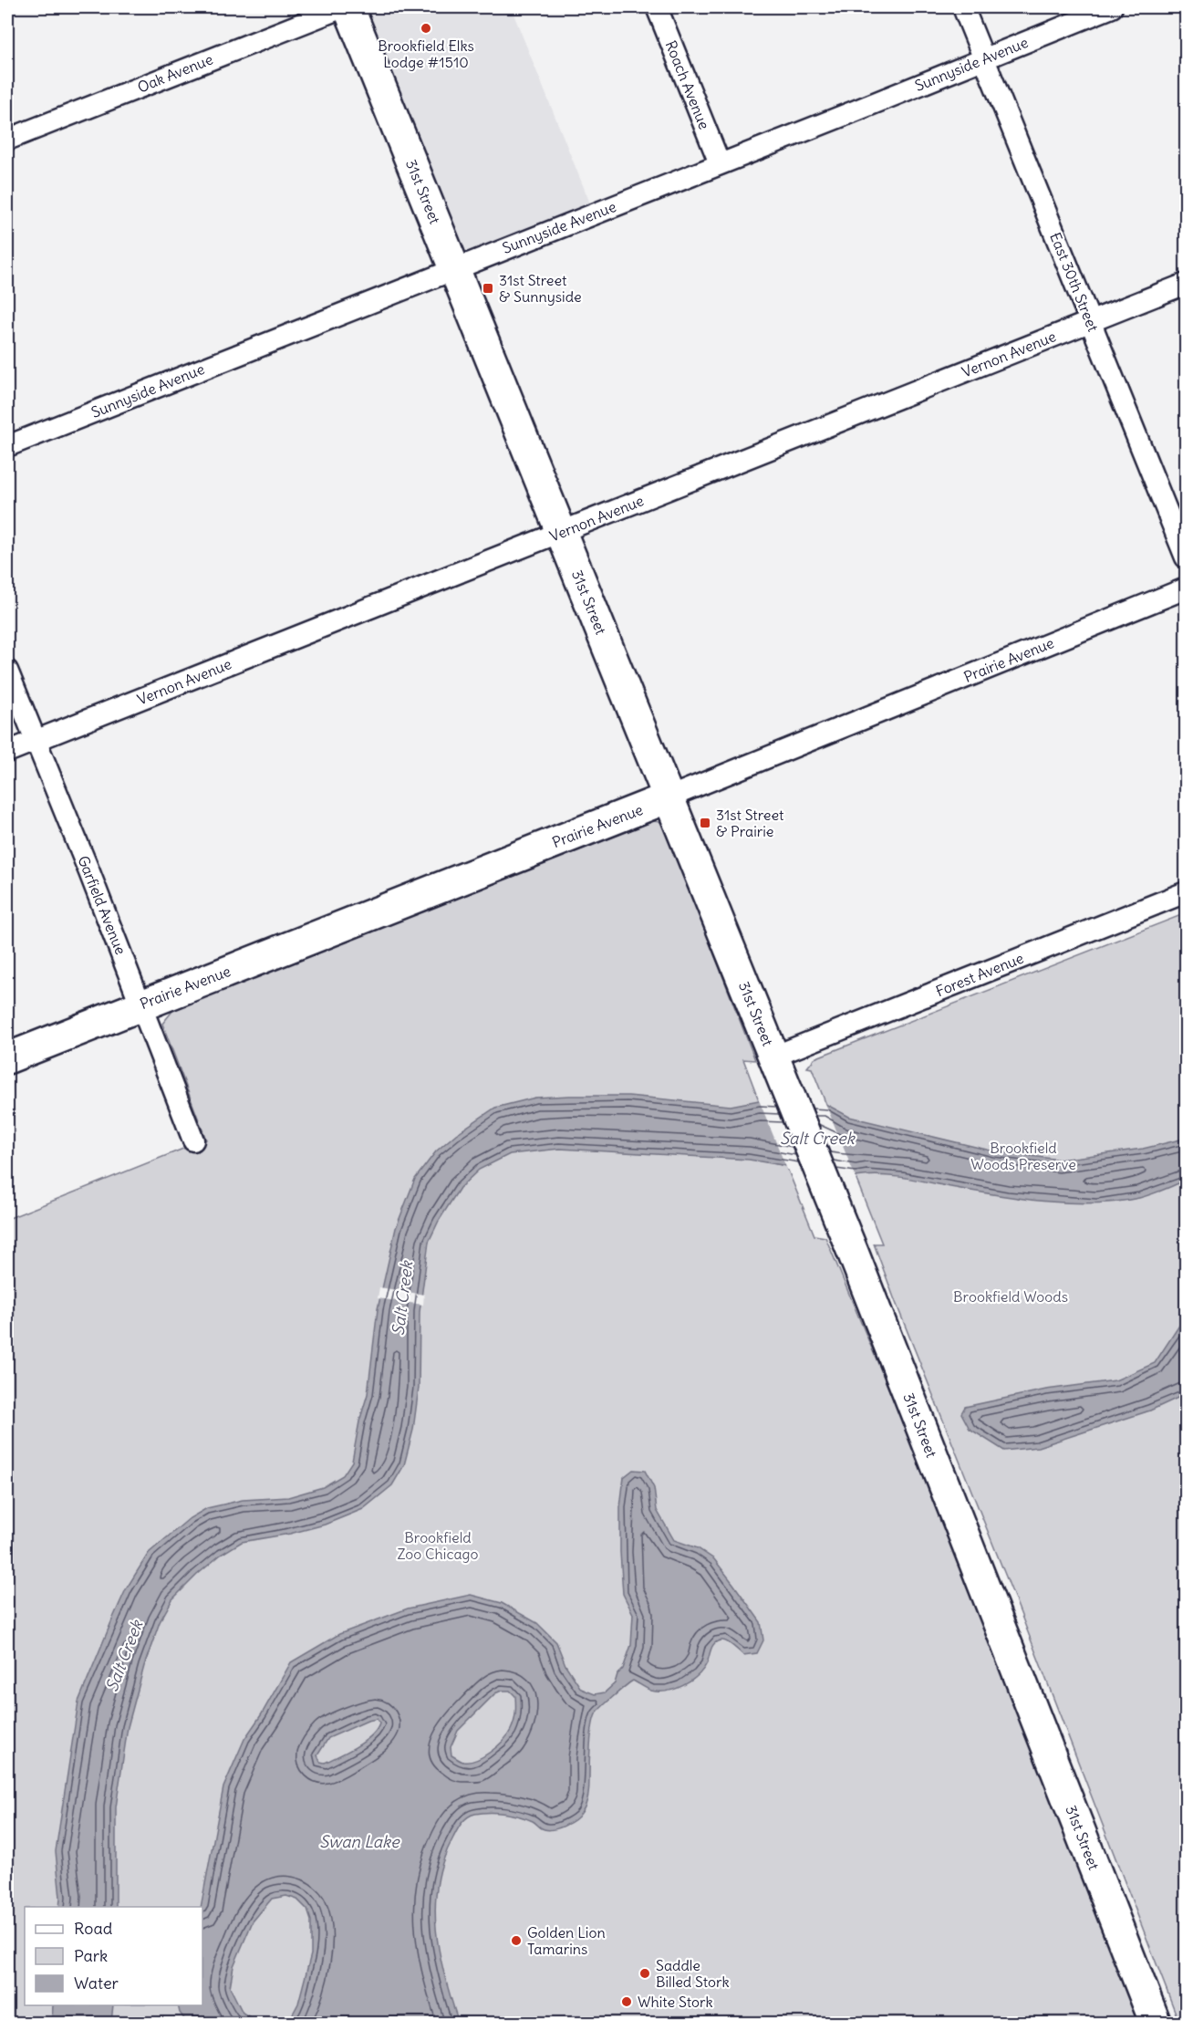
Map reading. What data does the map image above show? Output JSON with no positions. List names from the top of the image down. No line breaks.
{"streets":{"main road":["31st Street","Prairie Avenue"],"street":["Sunnyside Avenue","Oak Avenue","Roach Avenue","East 30th Street","Vernon Avenue","Garfield Avenue","Forest Avenue"]},"crossings":[["Sunnyside Avenue","Roach Avenue"],["Sunnyside Avenue","31st Street"],["Sunnyside Avenue","East 30th Street"],["31st Street","Vernon Avenue"],["31st Street","Prairie Avenue"],["31st Street","Forest Avenue"],["East 30th Street","Vernon Avenue"],["Vernon Avenue","Garfield Avenue"],["Prairie Avenue","Garfield Avenue"]],"water":["Salt Creek","Swan Lake"],"parks":["Brookfield Woods Preserve","Brookfield Woods","Brookfield Zoo Chicago"],"places":{"other":["Brookfield Elks Lodge #1510","Golden Lion Tamarins","Saddle Billed Stork","White Stork"],"transit":["31st Street & Sunnyside","31st Street & Prairie"]},"legend":["Road","Park","Water"]}
